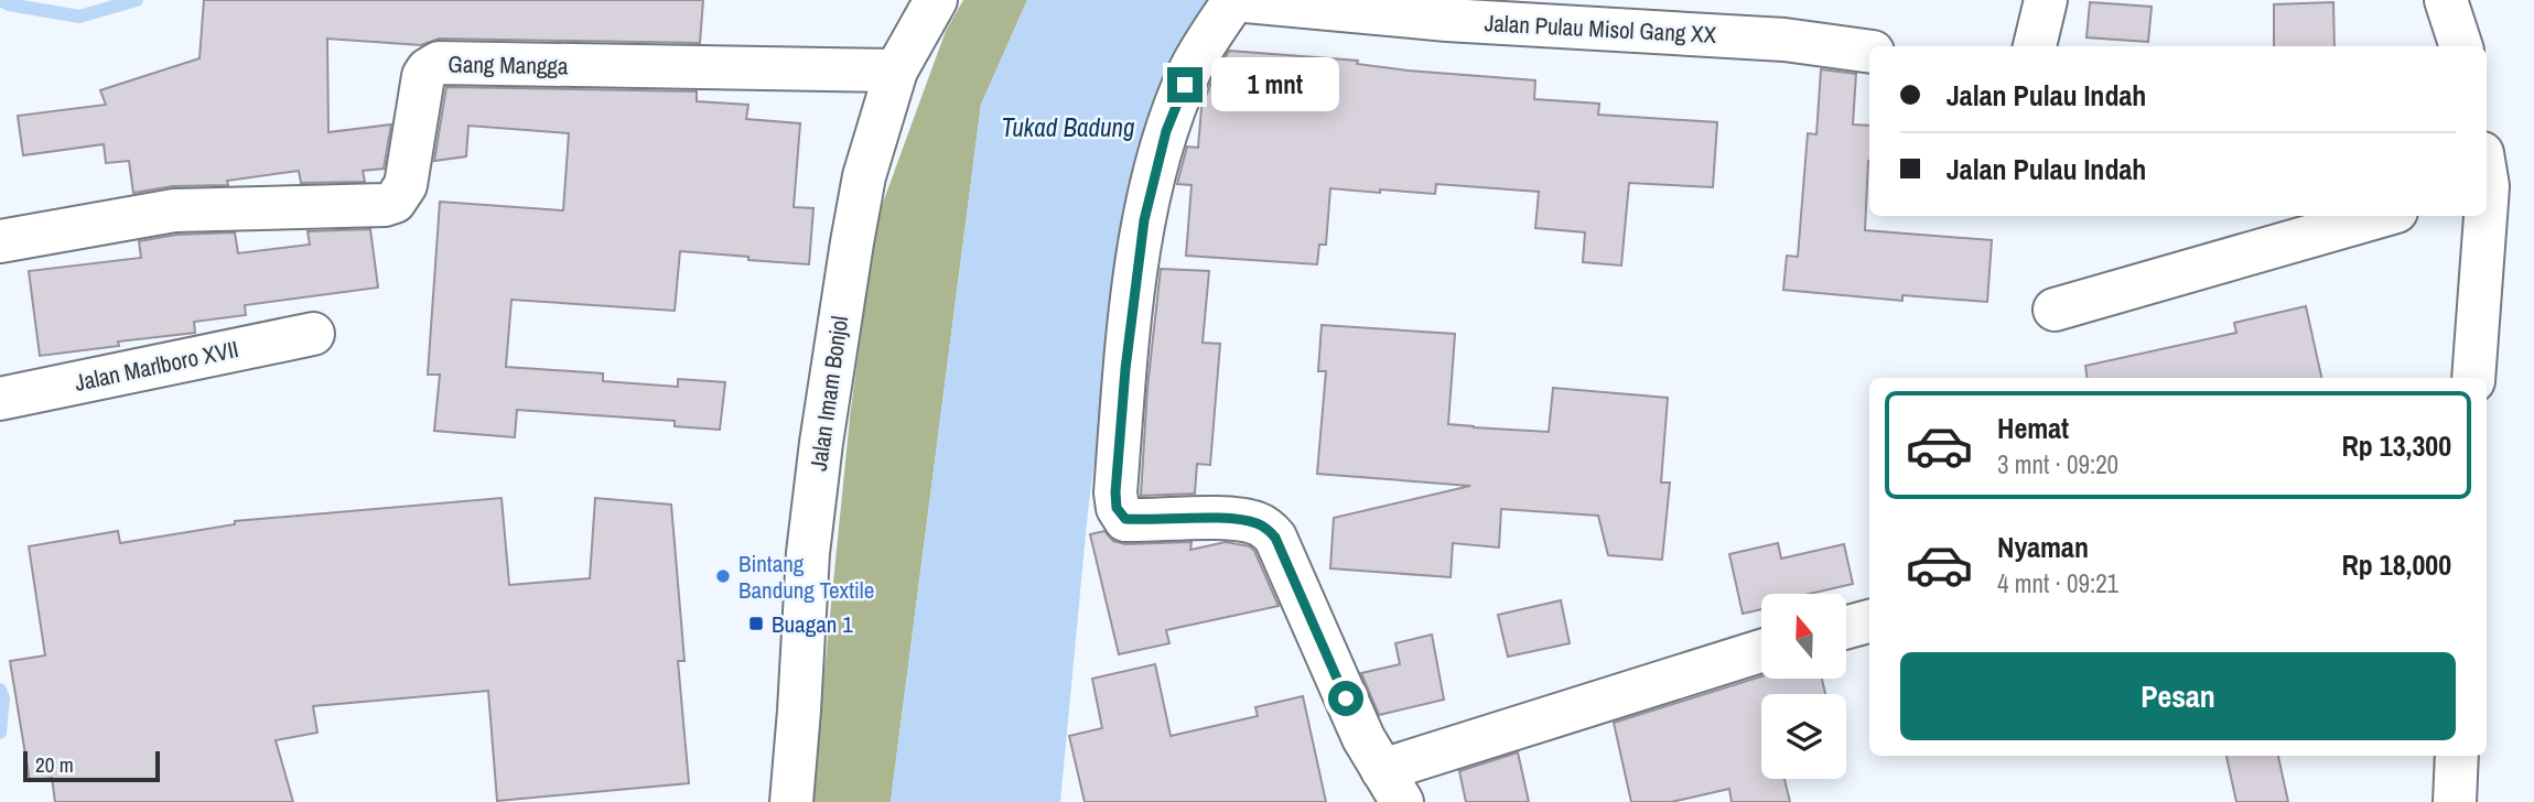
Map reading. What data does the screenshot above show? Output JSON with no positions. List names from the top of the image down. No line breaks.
{"streets":{"main road":["Jalan Pulau Misol Gang XX","Gang Mangga","Jalan Marlboro XVII","Jalan Imam Bonjol"]},"crossings":[["Gang Mangga","Jalan Imam Bonjol"]],"water":["Tukad Badung"],"places":{"other":["Bintang Bandung Textile"],"transit":["Buagan 1"]},"scale_bar":"20 m","north":"top","page":{"banner":["Jalan Pulau Indah","Jalan Pulau Indah"],"bubble":"1 mnt","list":[{"name":"Hemat","note":"3 mnt · 09:20","value":"Rp 13,300"},{"name":"Nyaman","note":"4 mnt · 09:21","value":"Rp 18,000"}],"buttons":"Pesan","scale":"20 m"}}
